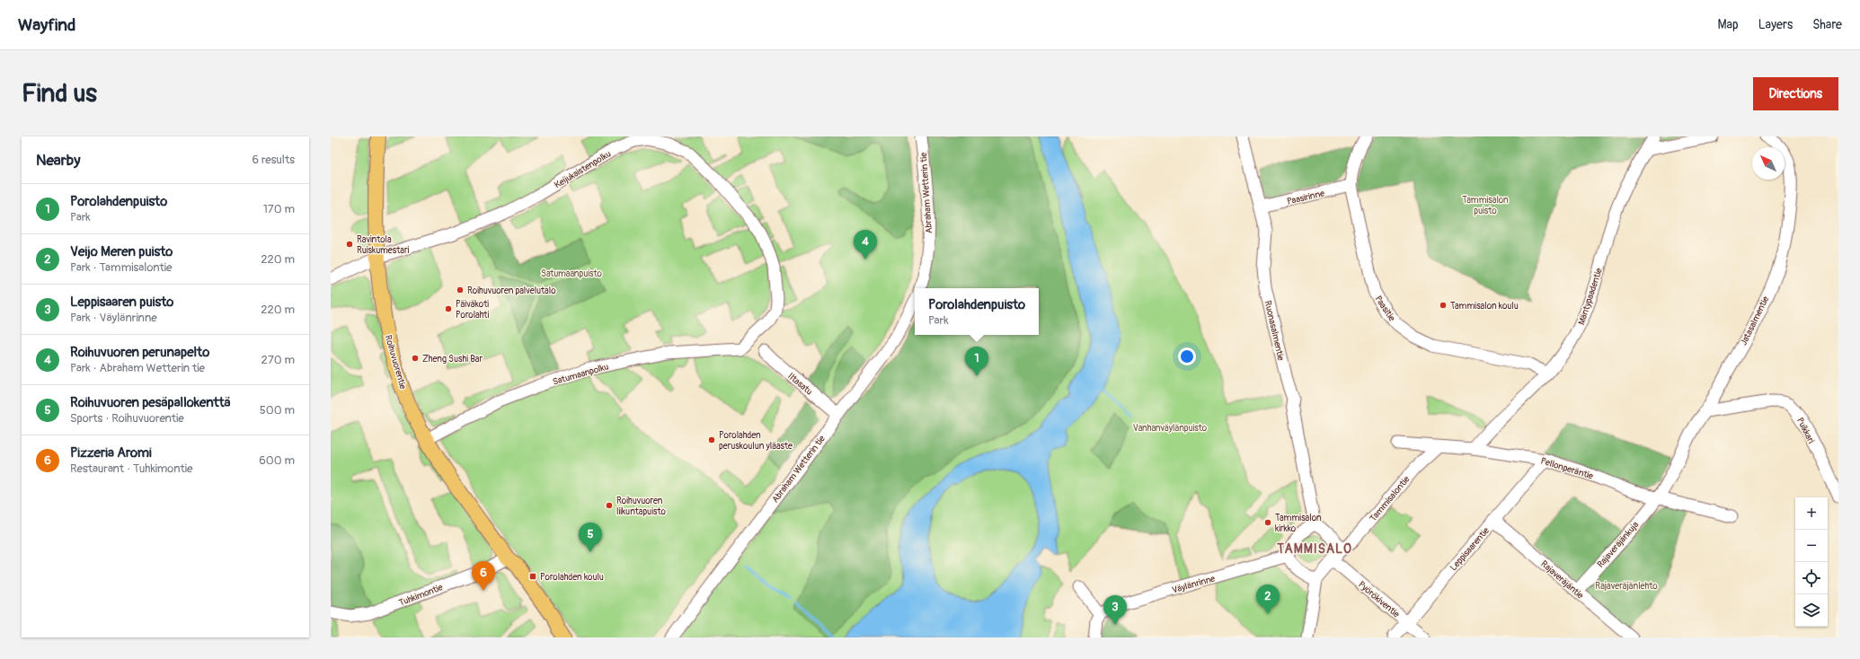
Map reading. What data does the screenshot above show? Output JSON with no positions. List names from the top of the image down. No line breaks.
{"streets":{"main road":["Roihuvuorentie"],"street":["Keijukaistenpolku","Abraham Wetterin tie","Paasirinne","Mäntypaadentie","Paasitie","Jatasalmentie","Ruonasalmentie","Satumaanpolku","Iltasatu","Puikkari","Pellonperäntie","Tammisalontie","Rajaveräjänkuja","Leppisaarentie","Rajaveräjäntie","Väylänrinne","Tuhkimontie","Pyörökiventie"]},"crossings":[["Keijukaistenpolku","Roihuvuorentie"],["Keijukaistenpolku","Satumaanpolku"],["Abraham Wetterin tie","Iltasatu"],["Paasirinne","Paasitie"],["Paasirinne","Ruonasalmentie"],["Mäntypaadentie","Paasitie"],["Mäntypaadentie","Pellonperäntie"],["Jatasalmentie","Puikkari"],["Jatasalmentie","Pellonperäntie"],["Jatasalmentie","Rajaveräjänkuja"],["Ruonasalmentie","Tammisalontie"],["Ruonasalmentie","Väylänrinne"],["Ruonasalmentie","Pyörökiventie"],["Roihuvuorentie","Satumaanpolku"],["Roihuvuorentie","Tuhkimontie"],["Pellonperäntie","Tammisalontie"],["Pellonperäntie","Rajaveräjänkuja"],["Pellonperäntie","Leppisaarentie"],["Tammisalontie","Väylänrinne"],["Tammisalontie","Pyörökiventie"],["Rajaveräjänkuja","Rajaveräjäntie"],["Leppisaarentie","Rajaveräjäntie"],["Leppisaarentie","Pyörökiventie"],["Väylänrinne","Pyörökiventie"]],"districts":["TAMMISALO"],"parks":["Tammisalon puisto","Satumaanpuisto","Vanhanväylänpuisto","Rajaveräjänlehto"],"places":{"other":["Ravintola Ruiskumestari","Roihuvuoren palvelutalo","Tammisalon koulu","Päiväkoti Porolahti","Zheng Sushi Bar","Porolahden peruskoulun yläaste","Roihuvuoren liikuntapuisto","Tammisalon kirkko"],"transit":["Porolahden koulu"]},"north":"top left","page":{"header":"Wayfind","nav":["Map","Layers","Share"],"buttons":"Directions","title":"Find us","heading":["Nearby","6 results"],"list":[{"mark":"1","name":"Porolahdenpuisto","note":"Park","value":"170 m"},{"mark":"2","name":"Veijo Meren puisto","note":"Park · Tammisalontie","value":"220 m"},{"mark":"3","name":"Leppisaaren puisto","note":"Park · Väylänrinne","value":"220 m"},{"mark":"4","name":"Roihuvuoren perunapelto","note":"Park · Abraham Wetterin tie","value":"270 m"},{"mark":"5","name":"Roihuvuoren pesäpallokenttä","note":"Sports · Roihuvuorentie","value":"500 m"},{"mark":"6","name":"Pizzeria Aromi","note":"Restaurant · Tuhkimontie","value":"600 m"}],"pins":["4","1","5","6","2","3"],"popup":["Porolahdenpuisto","Park"],"map_buttons":["+","−"]}}
